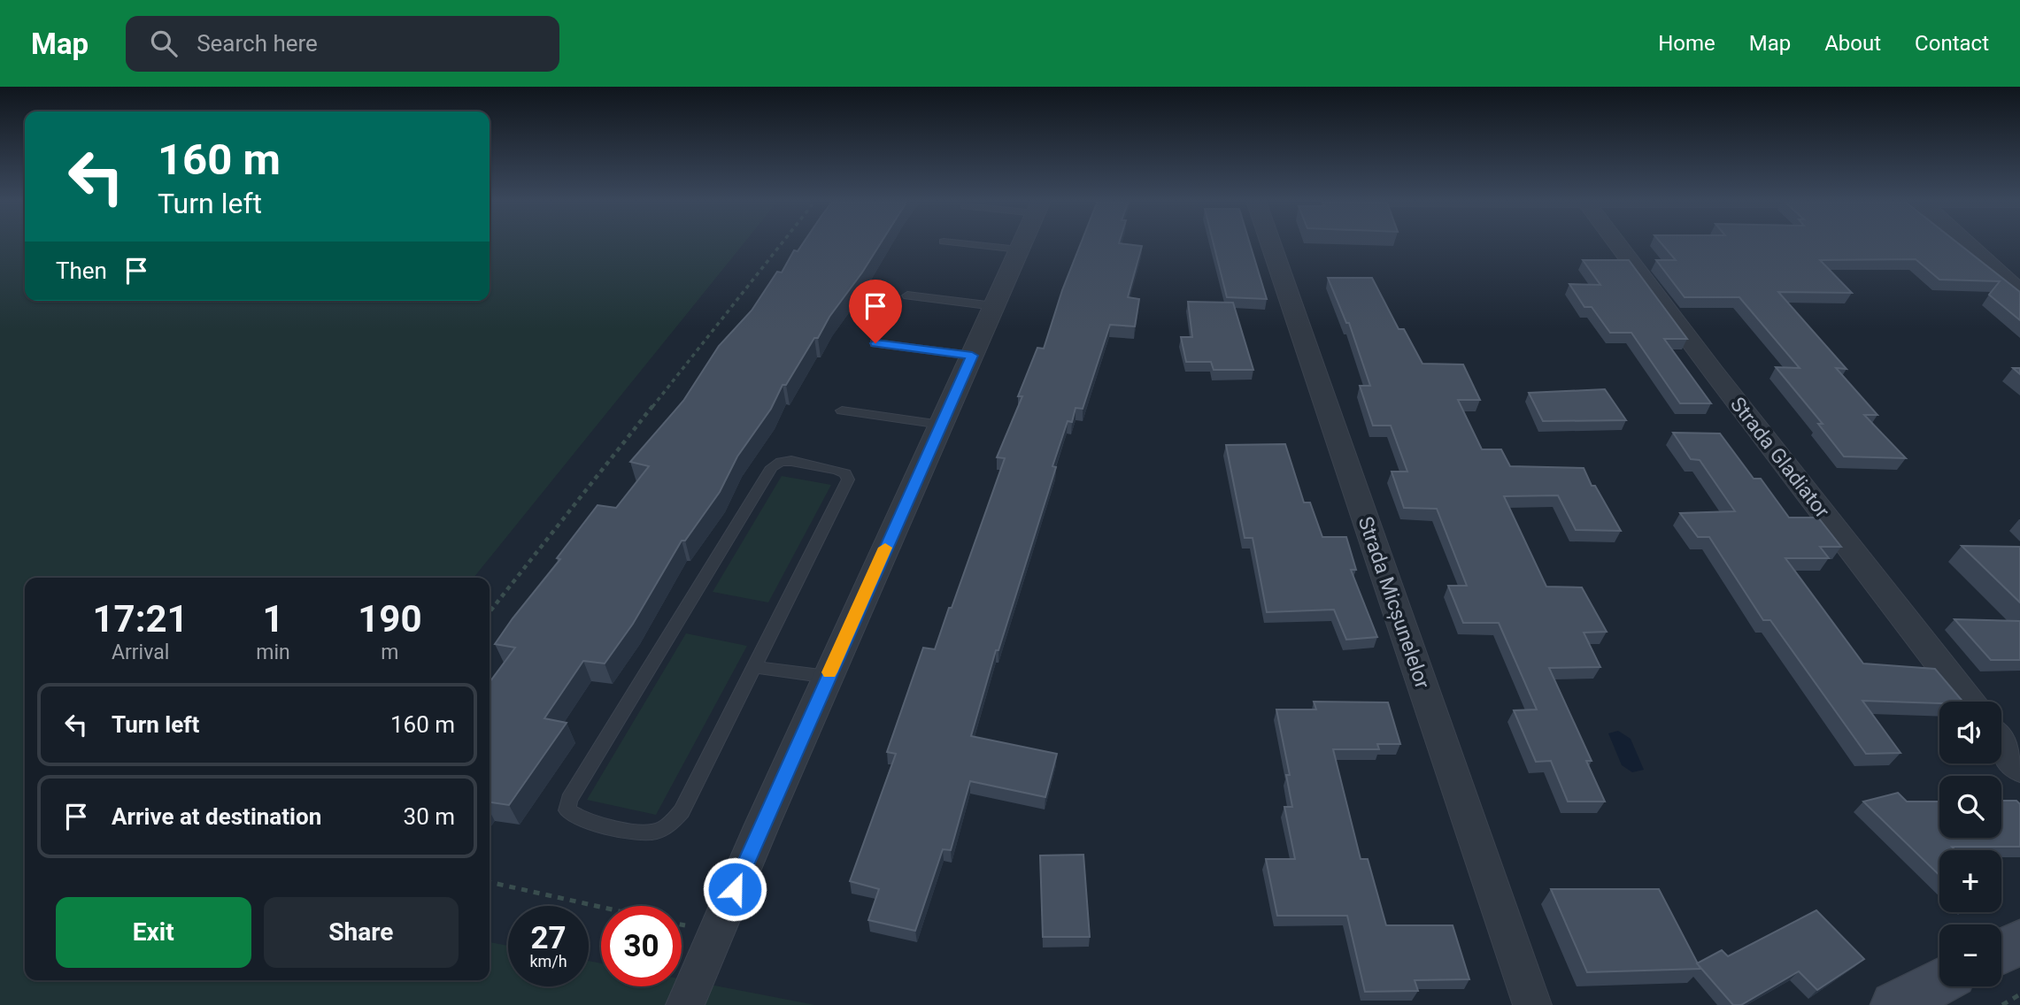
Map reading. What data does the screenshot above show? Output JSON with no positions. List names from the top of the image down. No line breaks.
{"streets":{"street":["Strada Gladiator","Strada Micșunelelor"]},"page":{"header":"Map","search":"Search here","nav":["Home","Map","About","Contact"],"turn":["160 m","Turn left"],"then":"Then","eta":["17:21","Arrival","1","min","190","m"],"list":[{"name":"Turn left","value":"160 m"},{"name":"Arrive at destination","value":"30 m"}],"map_buttons":["+","−"],"buttons":["Exit","Share"],"speed":"27 km/h","limit":"30"}}
